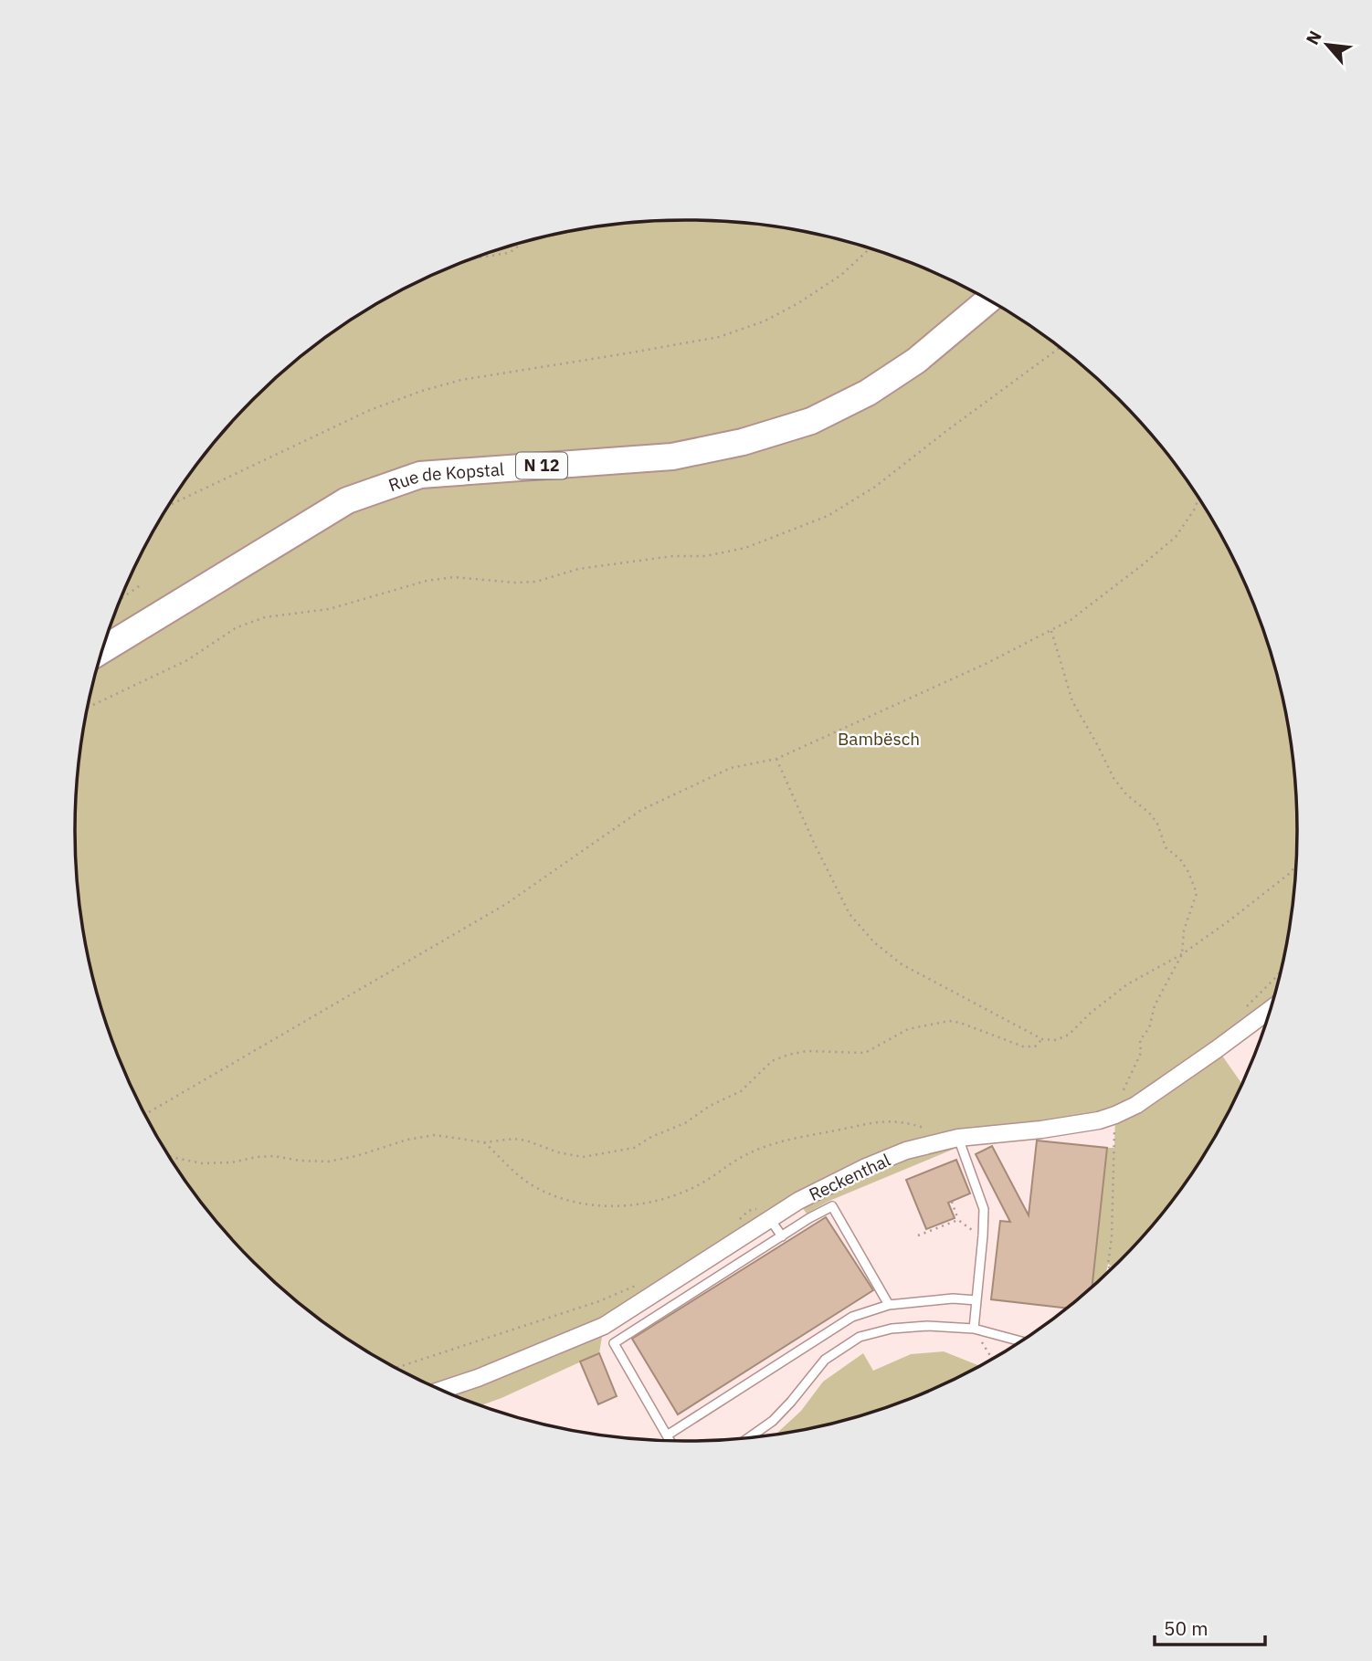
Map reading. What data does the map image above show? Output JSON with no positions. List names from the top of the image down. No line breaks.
{"streets":{"main road":["N 12","Rue de Kopstal"],"street":["Reckenthal"]},"parks":["Bambësch"],"scale_bar":"50 m","north":"top left"}
